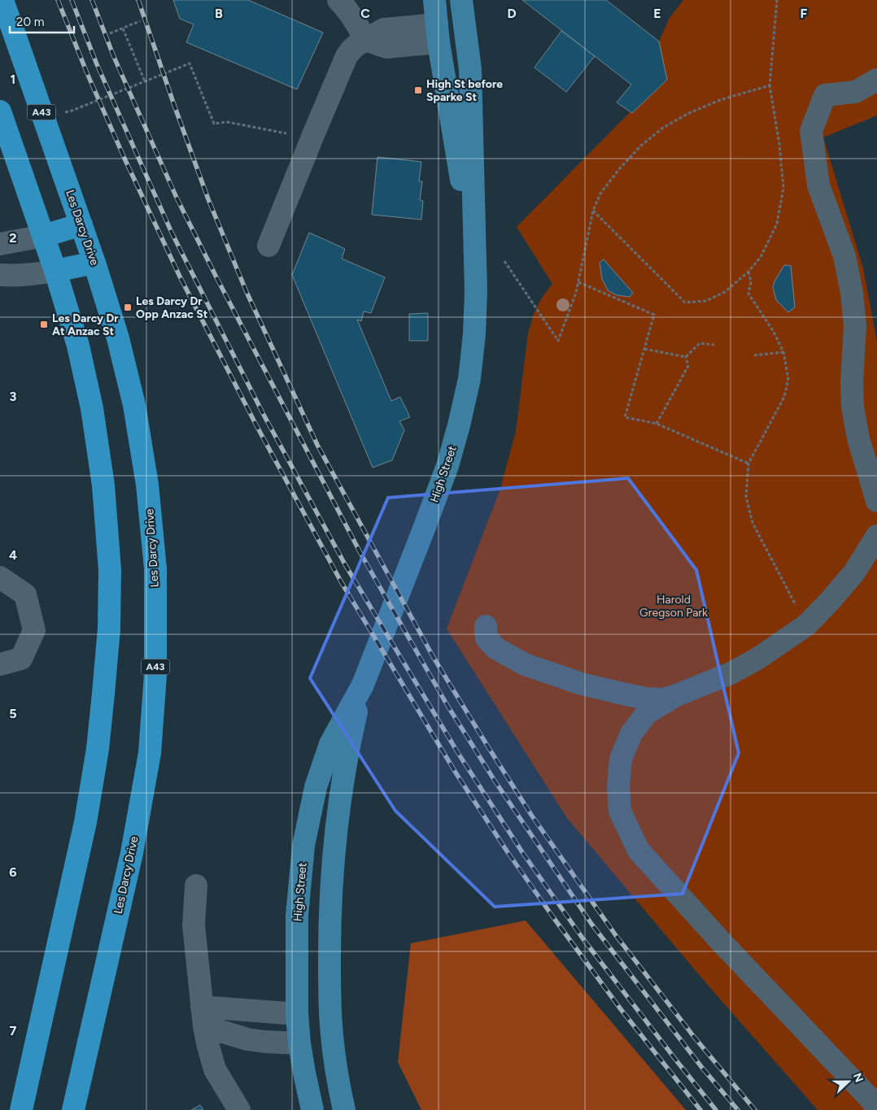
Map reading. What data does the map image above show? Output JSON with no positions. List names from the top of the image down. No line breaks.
{"streets":{"highway":["A43","Les Darcy Drive"],"main road":["High Street"]},"parks":["Harold Gregson Park"],"places":{"transit":["High St before Sparke St","Les Darcy Dr Opp Anzac St","Les Darcy Dr At Anzac St"]},"scale_bar":"20 m","north":"right","grid":{"columns":["B","C","D","E","F"],"rows":["1","2","3","4","5","6","7"]}}
